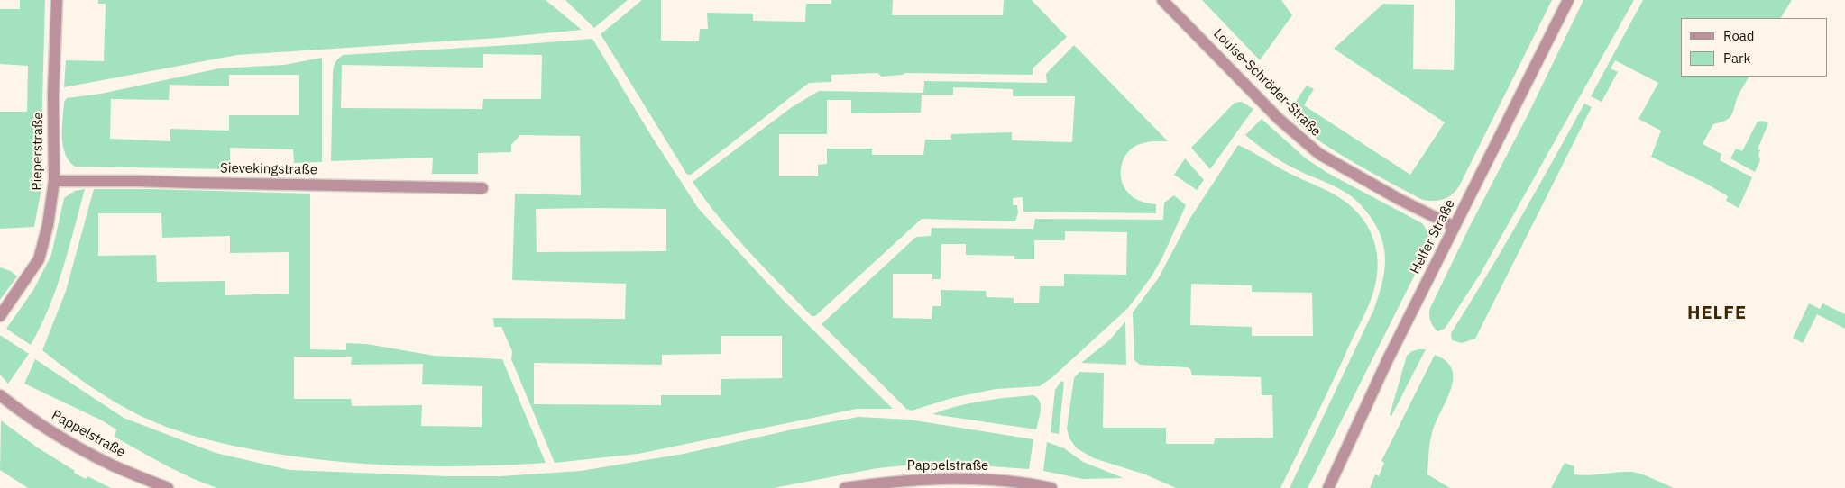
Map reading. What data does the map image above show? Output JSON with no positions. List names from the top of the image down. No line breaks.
{"streets":{"street":["Louise-Schröder-Straße","Pieperstraße","Sievekingstraße","Helfer Straße","Pappelstraße"]},"crossings":[["Louise-Schröder-Straße","Helfer Straße"],["Pieperstraße","Sievekingstraße"]],"districts":["HELFE"],"legend":["Road","Park"]}
